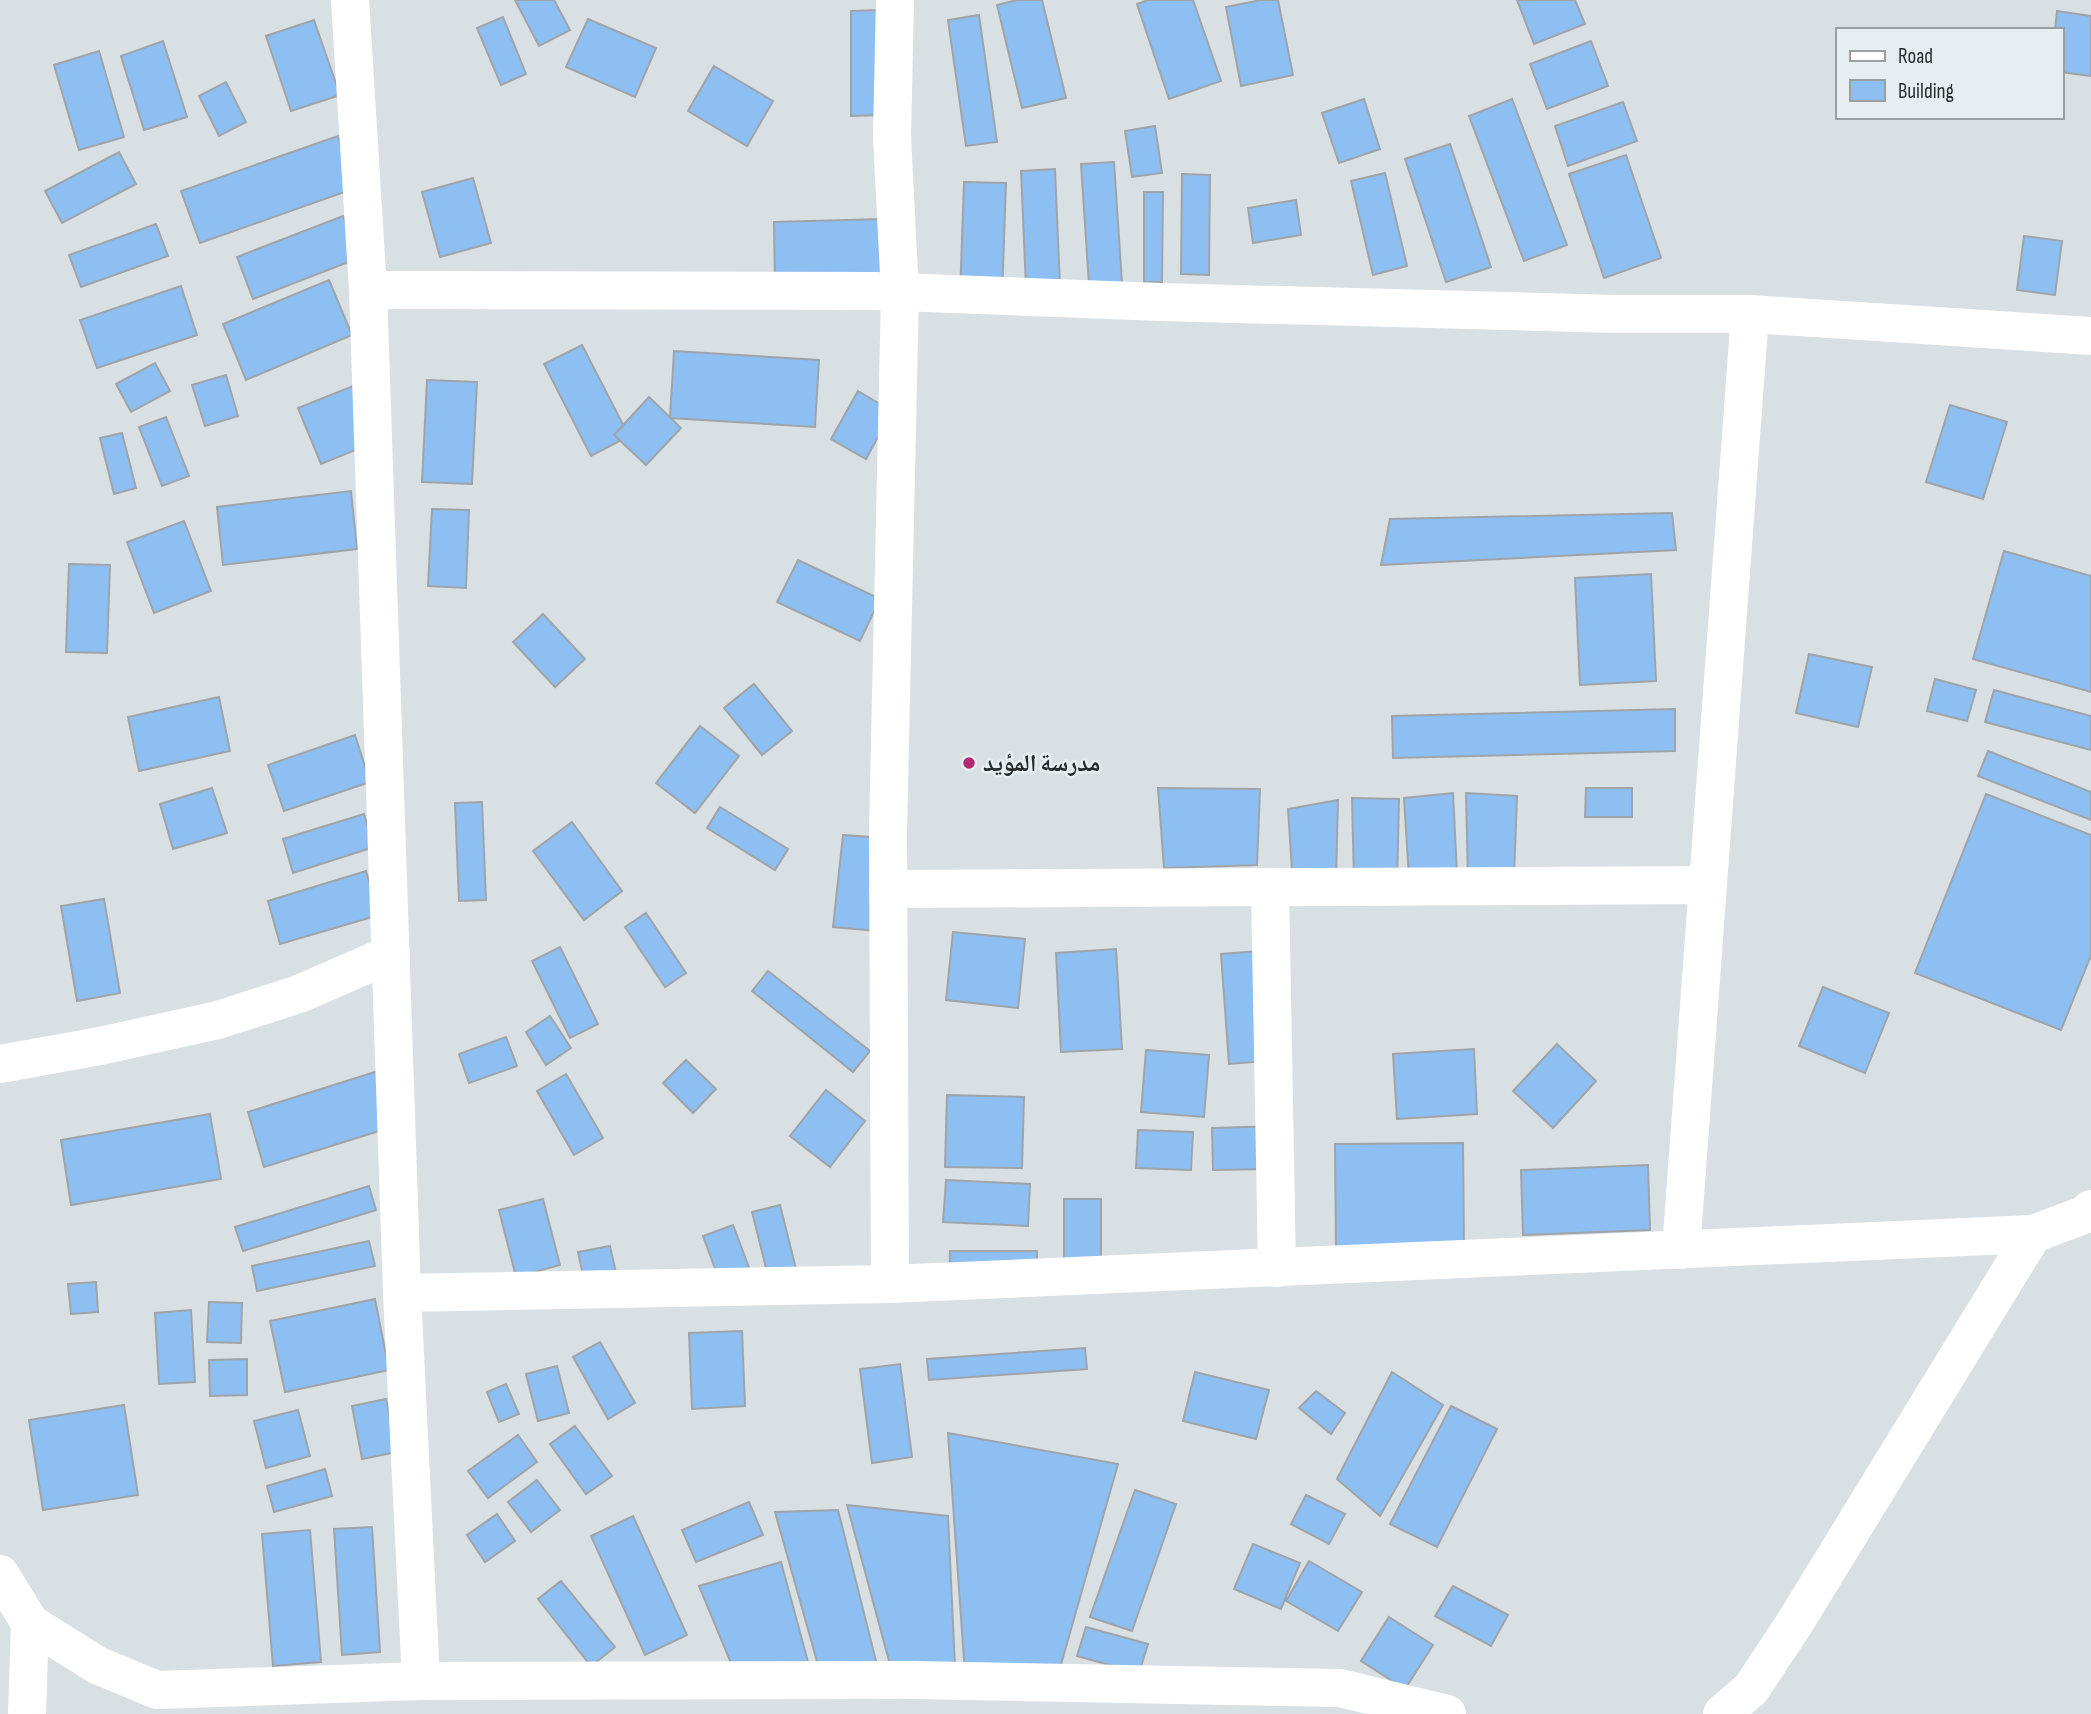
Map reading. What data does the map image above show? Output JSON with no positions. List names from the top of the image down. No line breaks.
{"places":["مدرسة المؤيد"],"legend":["Road","Building"]}
